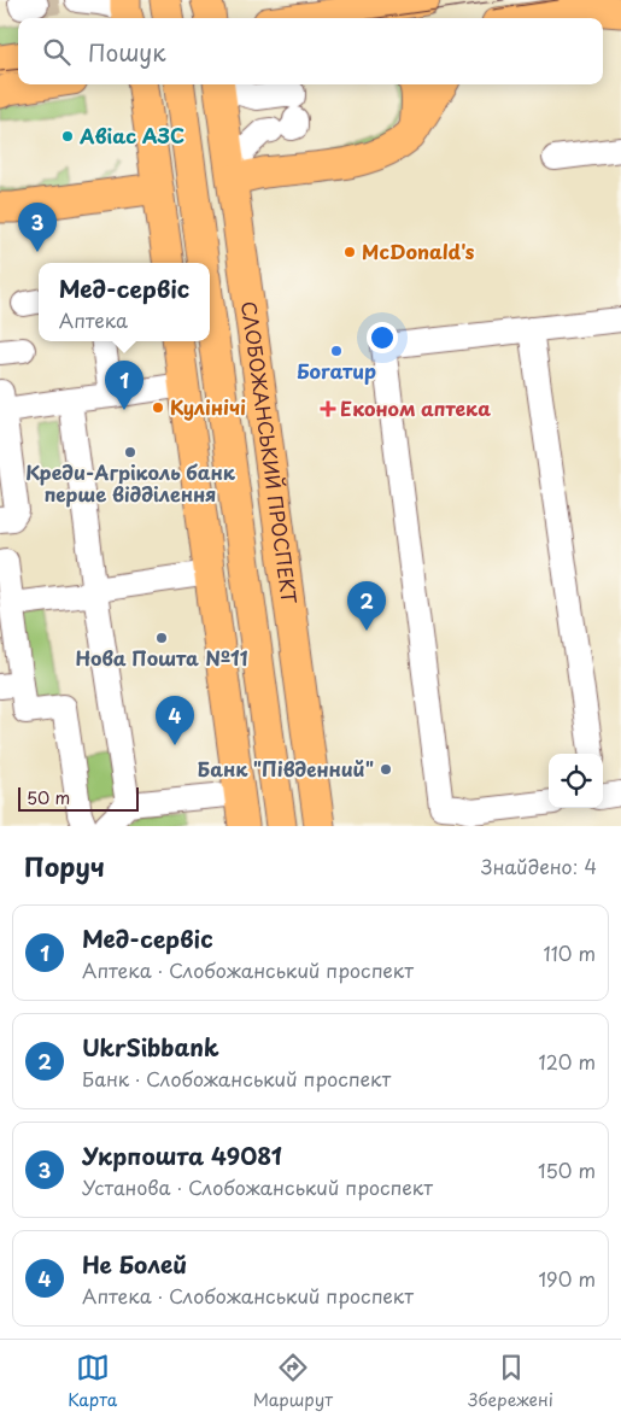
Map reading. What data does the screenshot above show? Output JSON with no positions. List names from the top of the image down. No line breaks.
{"streets":{"main road":["СЛОБОЖАНСЬКИЙ ПРОСПЕКТ"]},"places":{"other":["Авіас АЗС","McDonald's","Богатир","Кулінічі","Креди-Агріколь банк перше відділення","Нова Пошта №11","Банк \"Пiвденний\""],"health":["Економ аптека"]},"scale_bar":"50 m","page":{"search":"Пошук","pins":["3","1","2","4"],"popup":["Мед-сервіс","Аптека"],"scale":"50 m","heading":["Поруч","Знайдено: 4"],"list":[{"mark":"1","name":"Мед-сервіс","note":"Аптека · Слобожанський проспект","value":"110 m"},{"mark":"2","name":"UkrSibbank","note":"Банк · Слобожанський проспект","value":"120 m"},{"mark":"3","name":"Укрпошта 49081","note":"Установа · Слобожанський проспект","value":"150 m"},{"mark":"4","name":"Не Болей","note":"Аптека · Слобожанський проспект","value":"190 m"}],"nav":["Карта","Маршрут","Збережені"]}}
